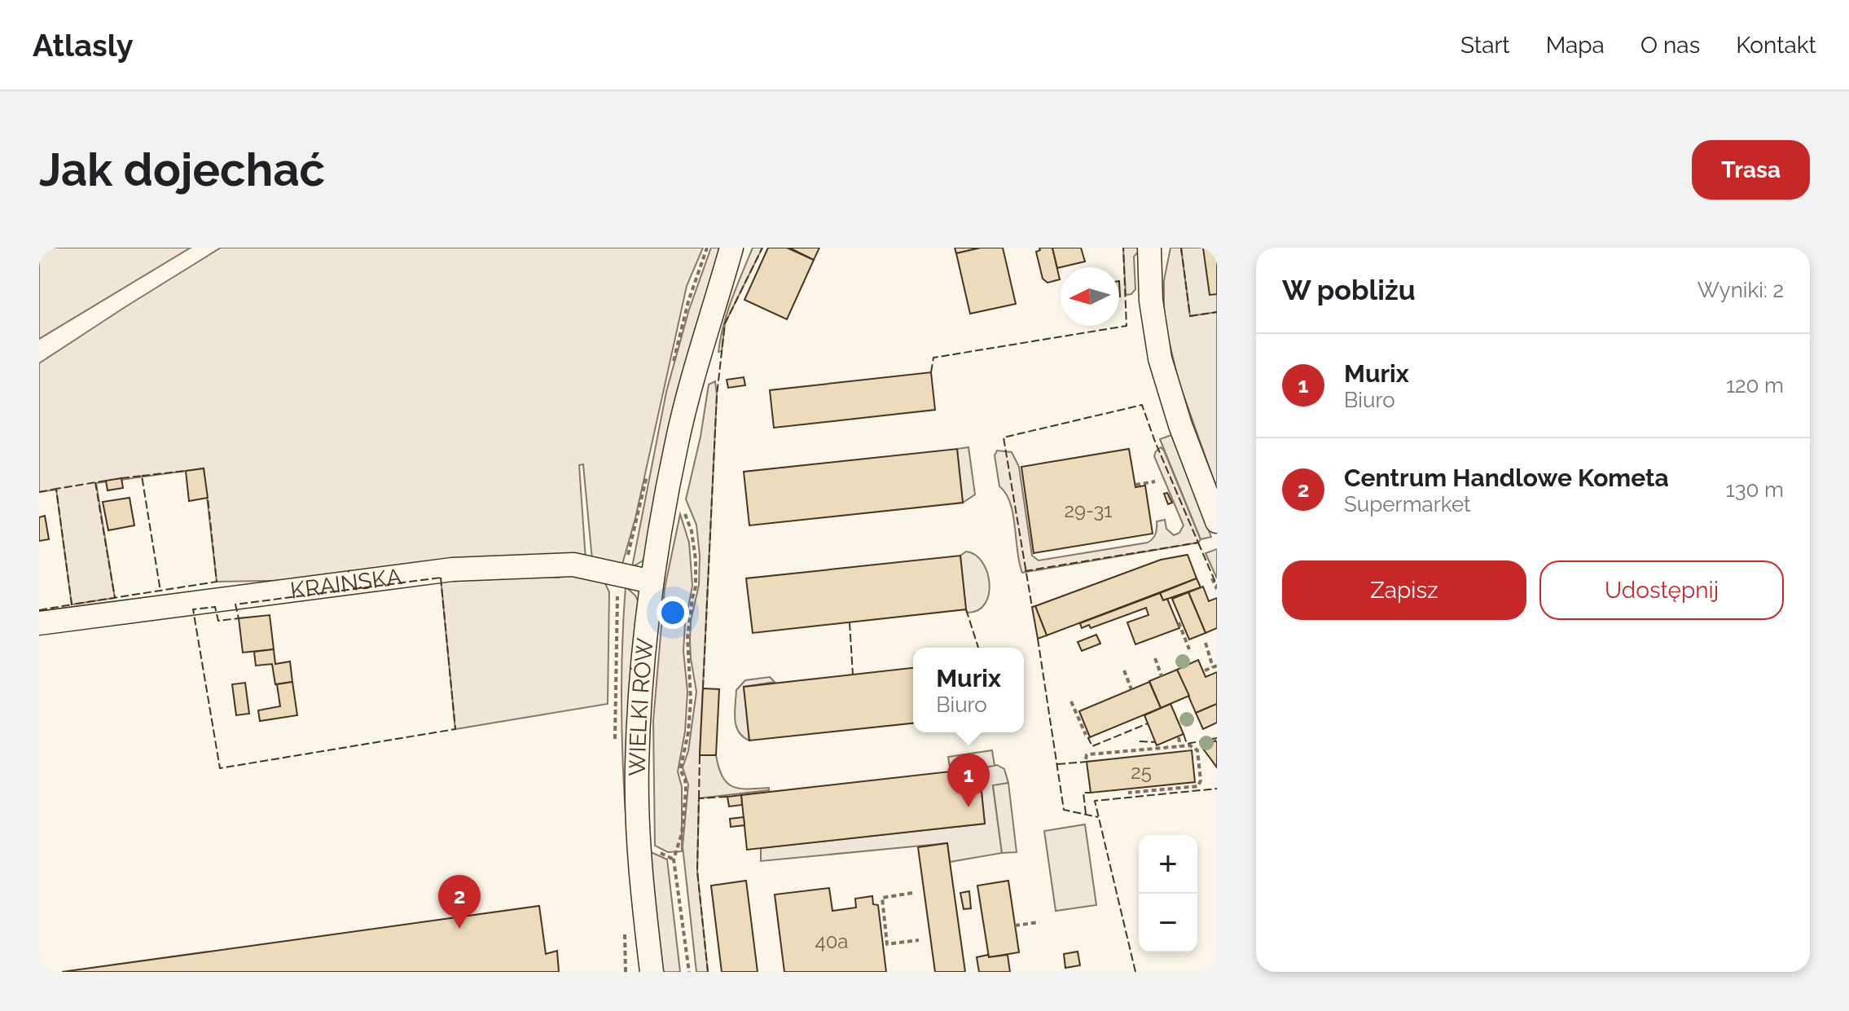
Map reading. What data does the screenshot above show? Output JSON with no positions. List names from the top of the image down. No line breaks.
{"streets":{"street":["KRAIŃSKA","WIELKI RÓW"]},"crossings":[["KRAIŃSKA","WIELKI RÓW"]],"house_numbers":["29-31","25","40a"],"north":"left","page":{"header":"Atlasly","nav":["Start","Mapa","O nas","Kontakt"],"buttons":["Trasa",["Zapisz","Udostępnij"]],"title":"Jak dojechać","heading":["W pobliżu","Wyniki: 2"],"list":[{"mark":"1","name":"Murix","note":"Biuro","value":"120 m"},{"mark":"2","name":"Centrum Handlowe Kometa","note":"Supermarket","value":"130 m"}],"popup":["Murix","Biuro"],"pins":["1","2"],"map_buttons":["+","−"]}}
